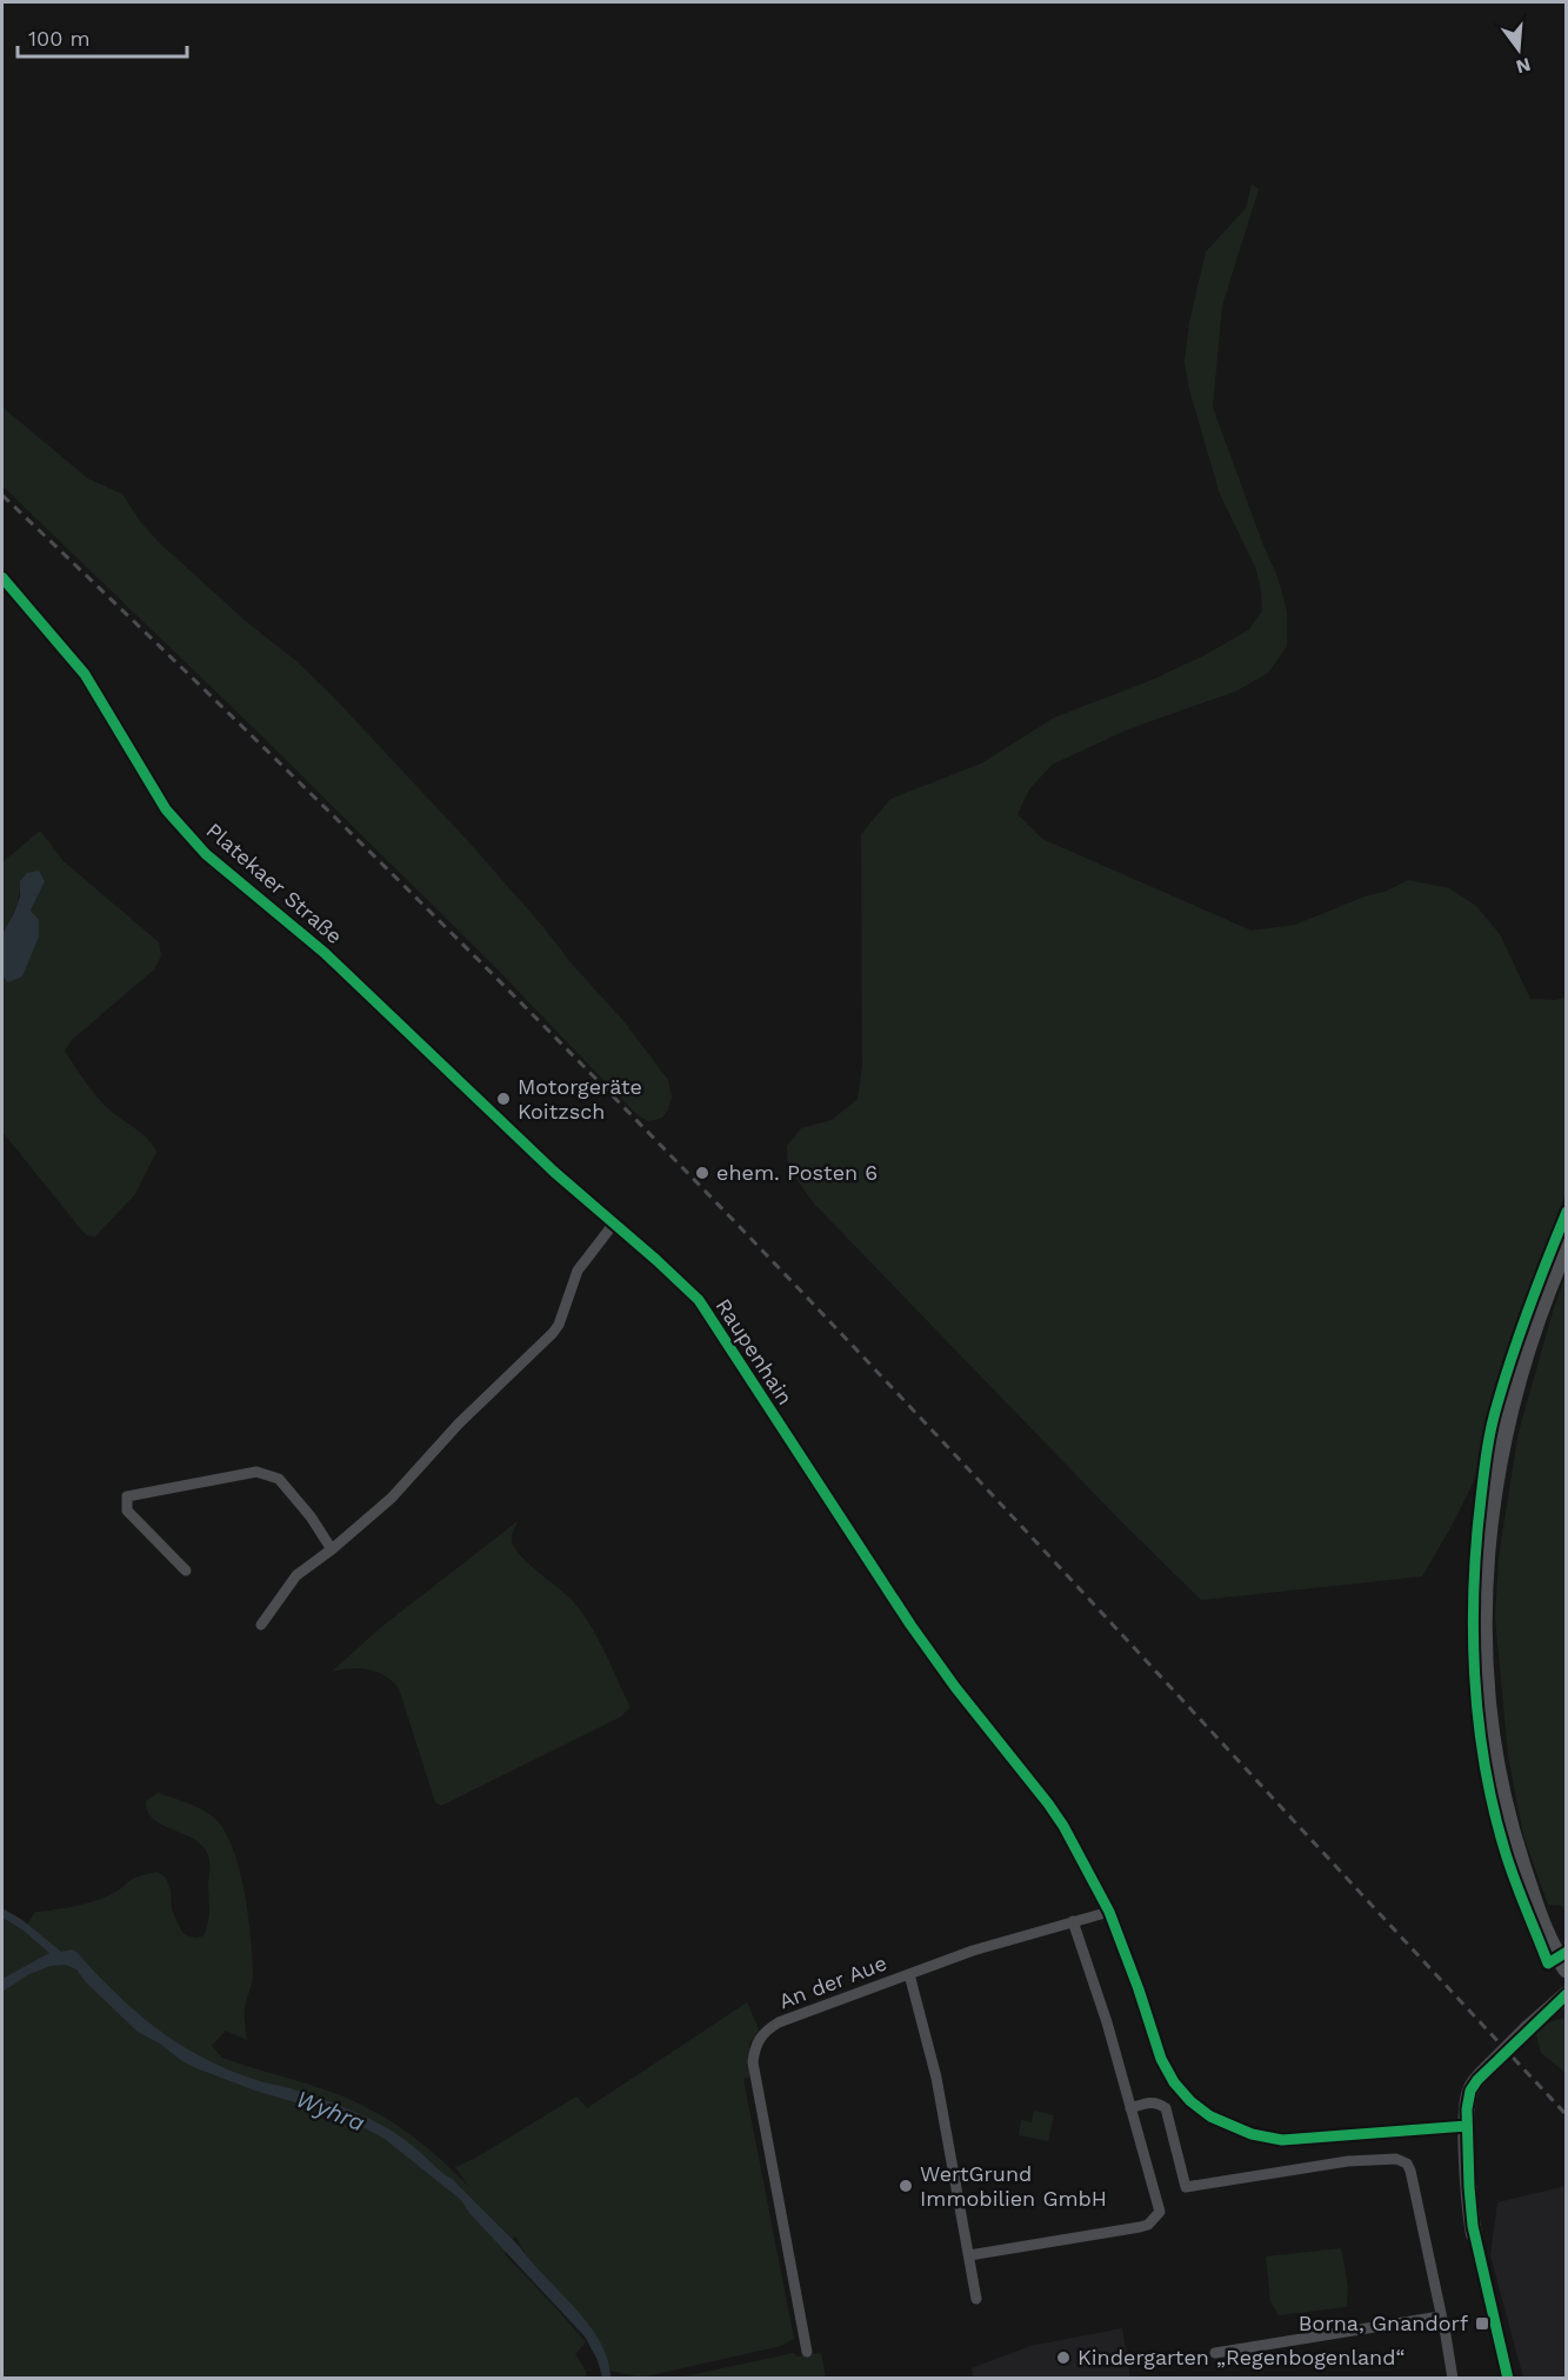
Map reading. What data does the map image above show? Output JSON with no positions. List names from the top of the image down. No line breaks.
{"streets":{"street":["Platekaer Straße","Raupenhain","An der Aue"]},"crossings":[["Platekaer Straße","Raupenhain"],["Raupenhain","An der Aue"]],"water":["Wyhra"],"places":{"other":["Motorgeräte Koitzsch","ehem. Posten 6","WertGrund Immobilien GmbH","Kindergarten „Regenbogenland“"],"transit":["Borna, Gnandorf"]},"scale_bar":"100 m","north":"bottom"}
